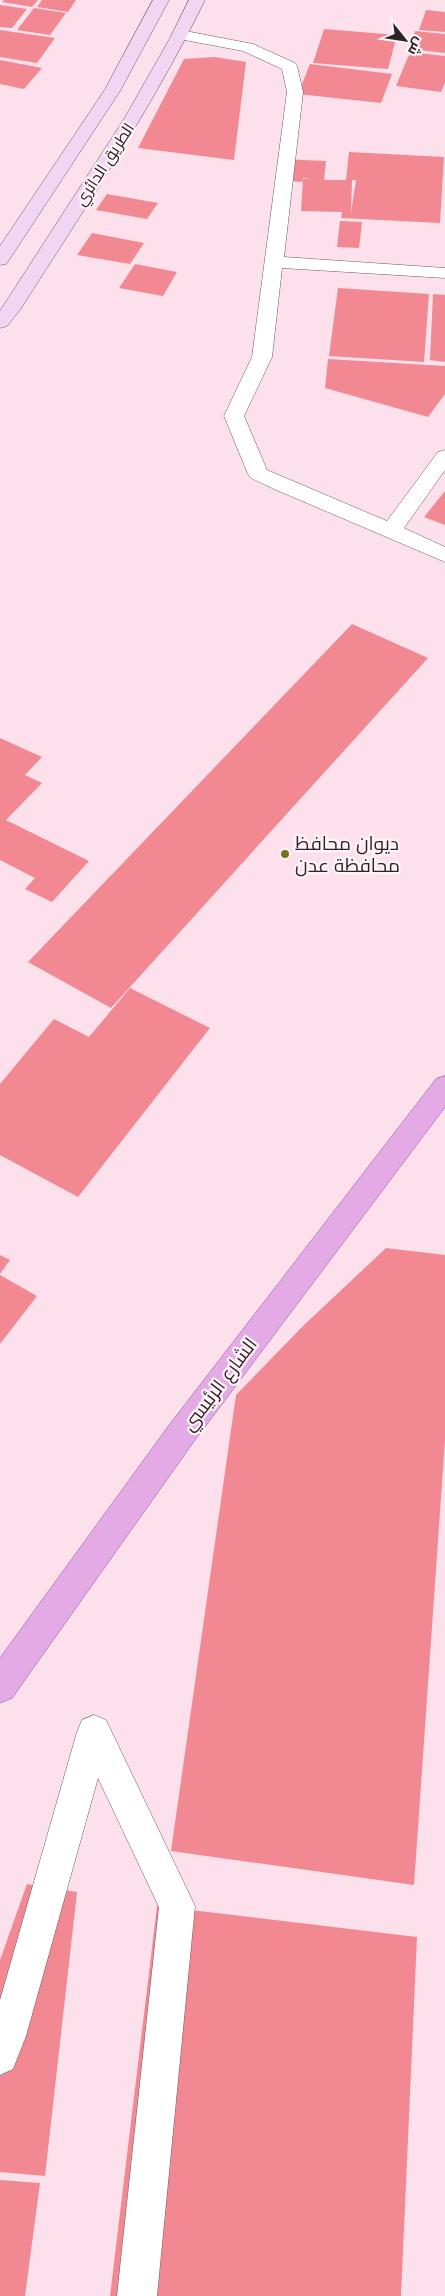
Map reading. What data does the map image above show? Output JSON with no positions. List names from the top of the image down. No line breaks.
{"streets":{"main road":["الطريق الدائري","الشارع الرئيسي"]},"places":["ديوان محافظ محافظة عدن"],"north":"bottom right"}
